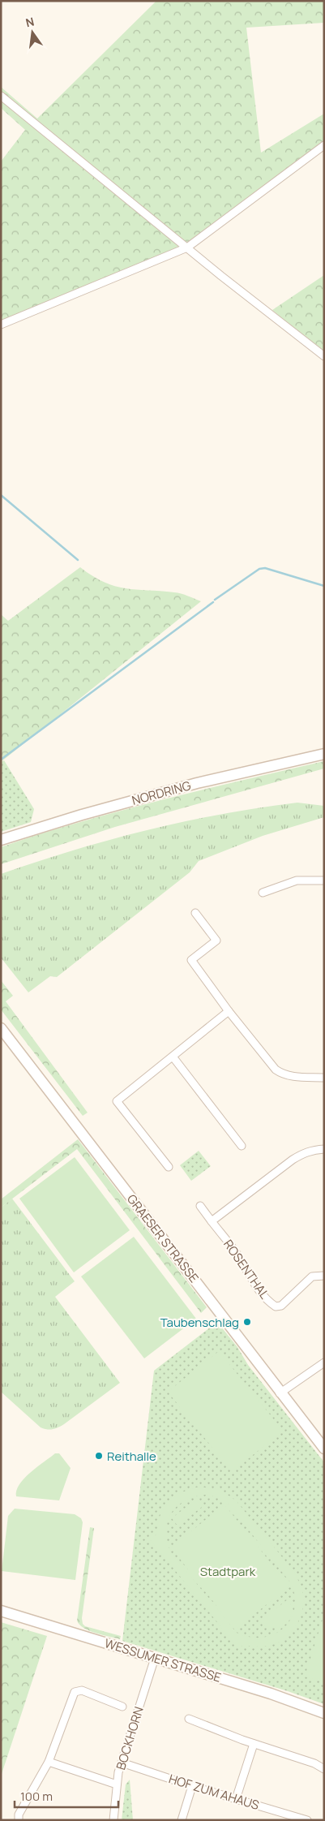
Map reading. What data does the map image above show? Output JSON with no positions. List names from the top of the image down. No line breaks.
{"streets":{"main road":["NORDRING","GRAESER STRASSE","WESSUMER STRASSE"],"street":["ROSENTHAL","BOCKHORN","HOF ZUM AHAUS"]},"crossings":[["WESSUMER STRASSE","BOCKHORN"],["BOCKHORN","HOF ZUM AHAUS"]],"parks":["Stadtpark"],"places":["Taubenschlag","Reithalle"],"scale_bar":"100 m","north":"top"}
